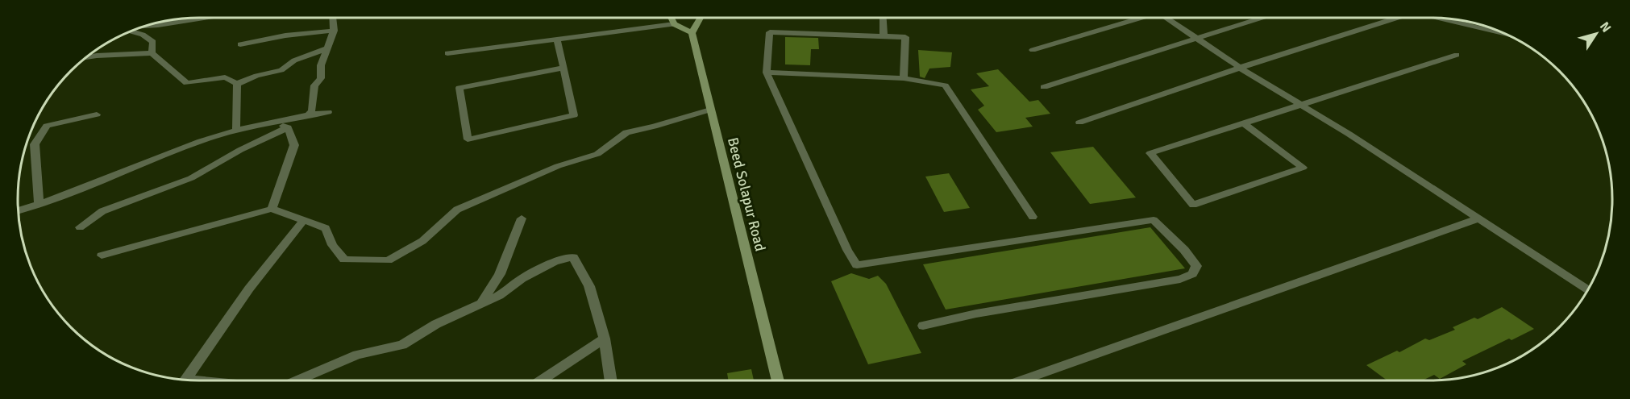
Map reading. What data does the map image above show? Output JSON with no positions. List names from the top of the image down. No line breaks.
{"streets":{"main road":["Beed Solapur Road"]},"north":"top right"}
